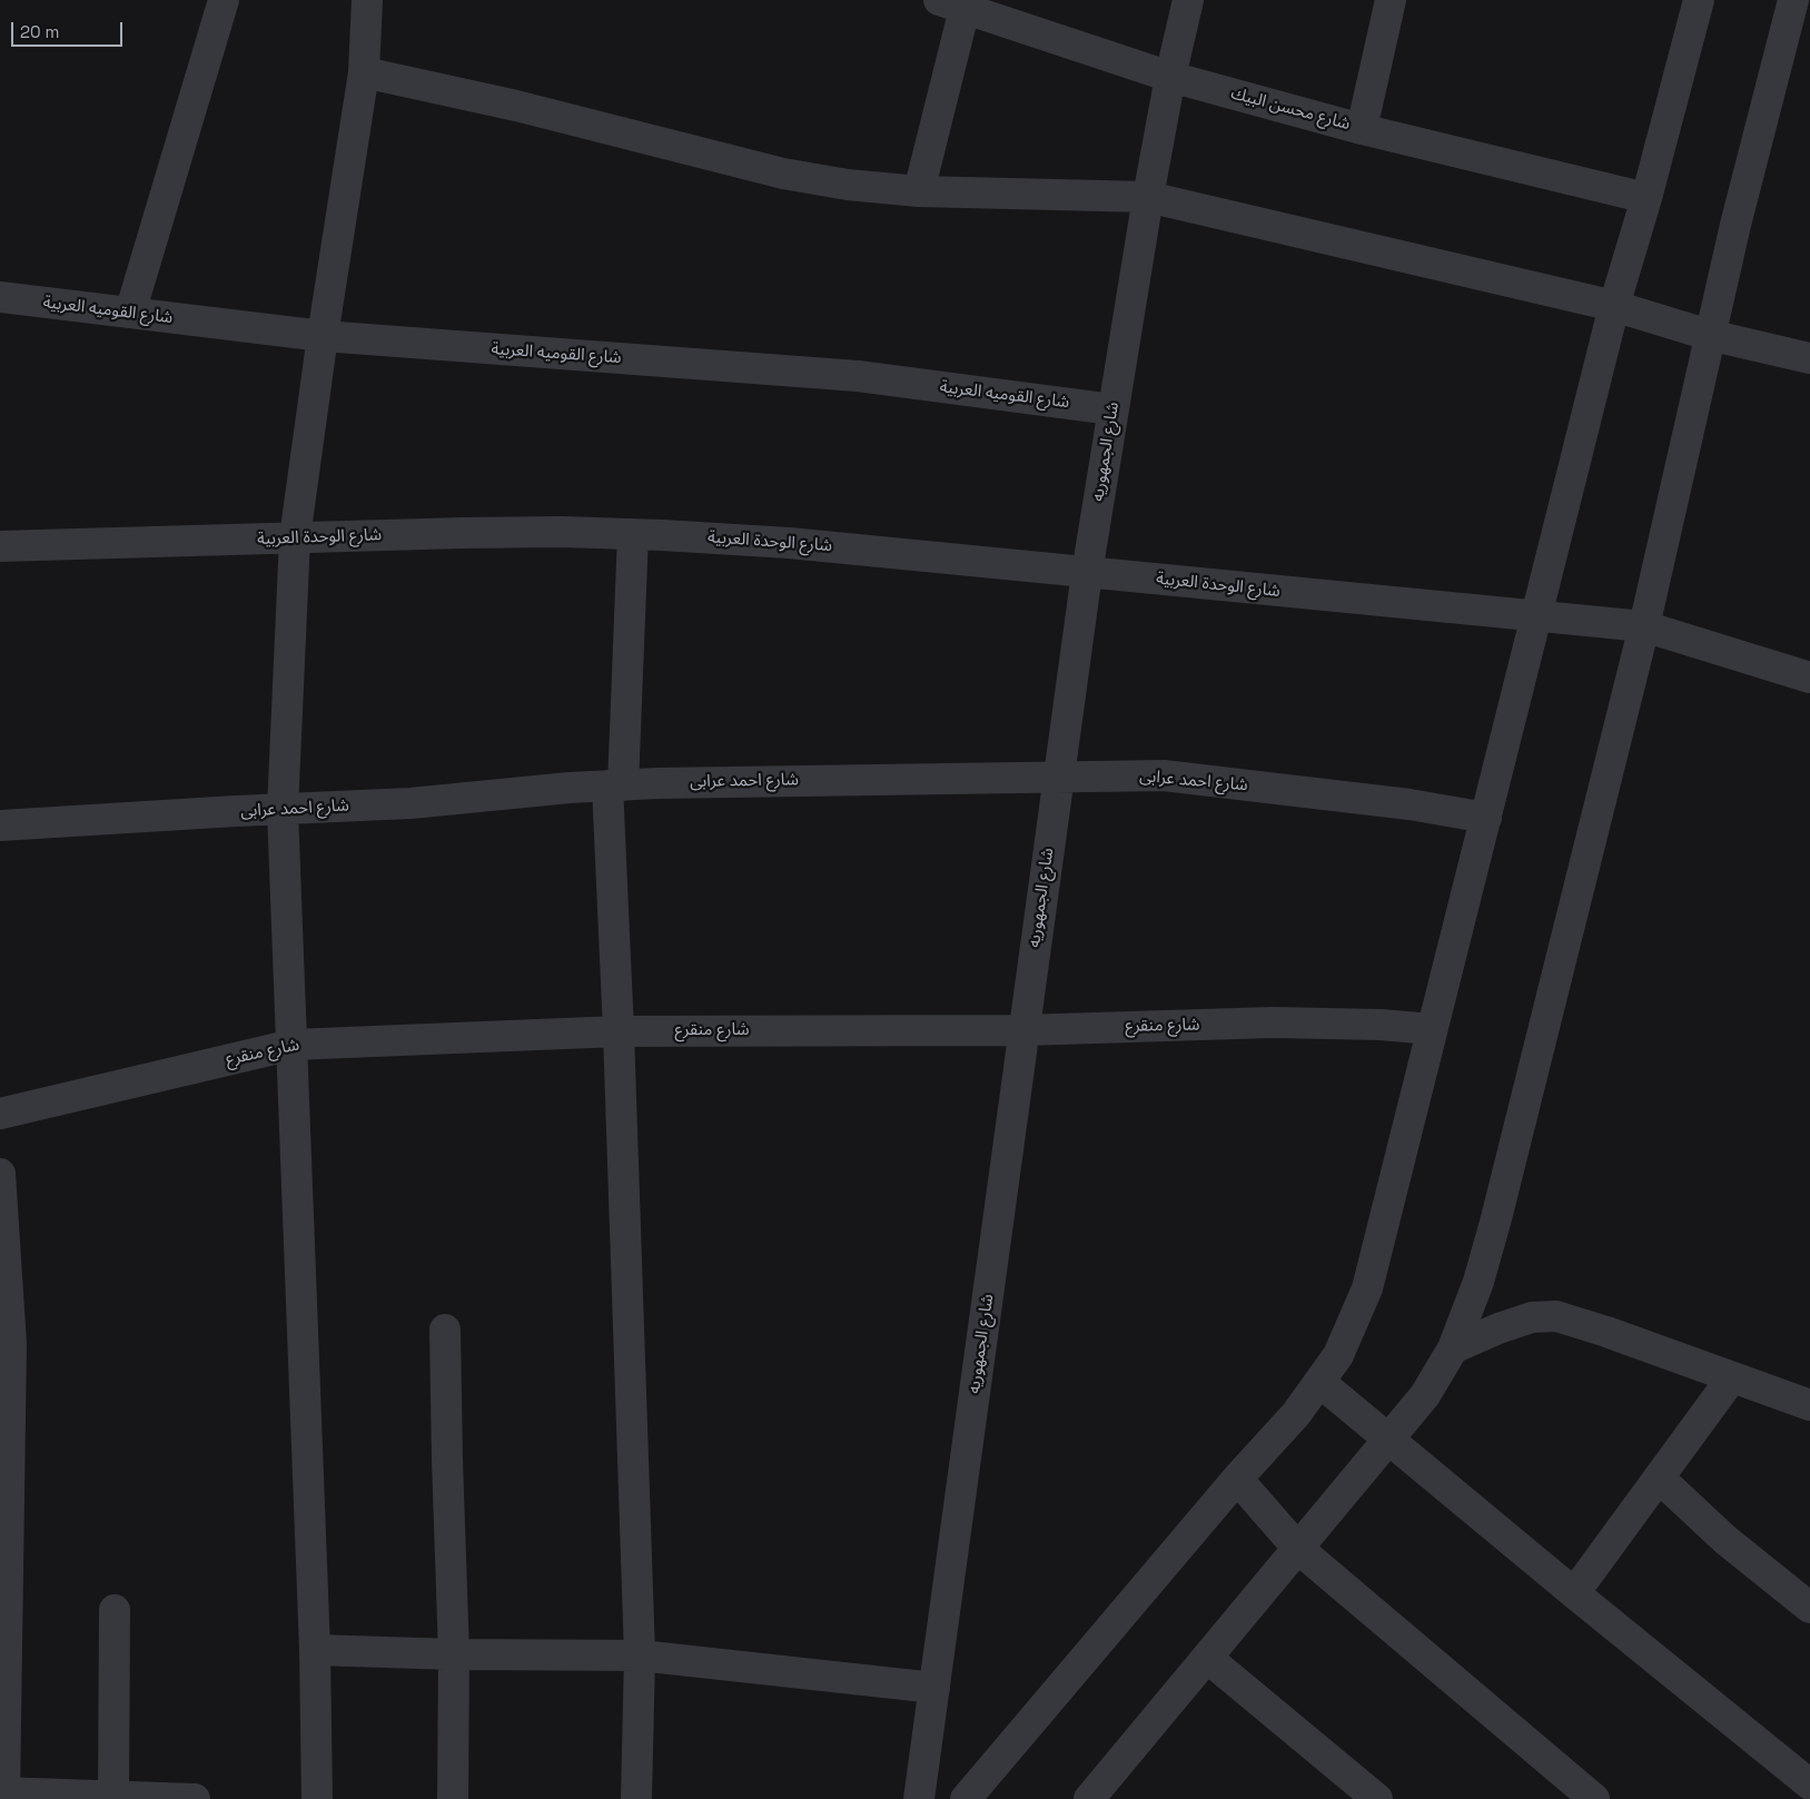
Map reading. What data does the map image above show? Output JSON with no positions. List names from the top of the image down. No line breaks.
{"streets":{"street":["شارع محسن البيك","شارع القوميه العربية","شارع الجمهوريه","شارع الوحدة العربية","شارع احمد عرابى","شارع منقرع"]},"crossings":[["شارع محسن البيك","شارع الجمهوريه"],["شارع القوميه العربية","شارع الجمهوريه"],["شارع الجمهوريه","شارع الوحدة العربية"],["شارع الجمهوريه","شارع احمد عرابى"],["شارع الجمهوريه","شارع منقرع"]],"scale_bar":"20 m"}
